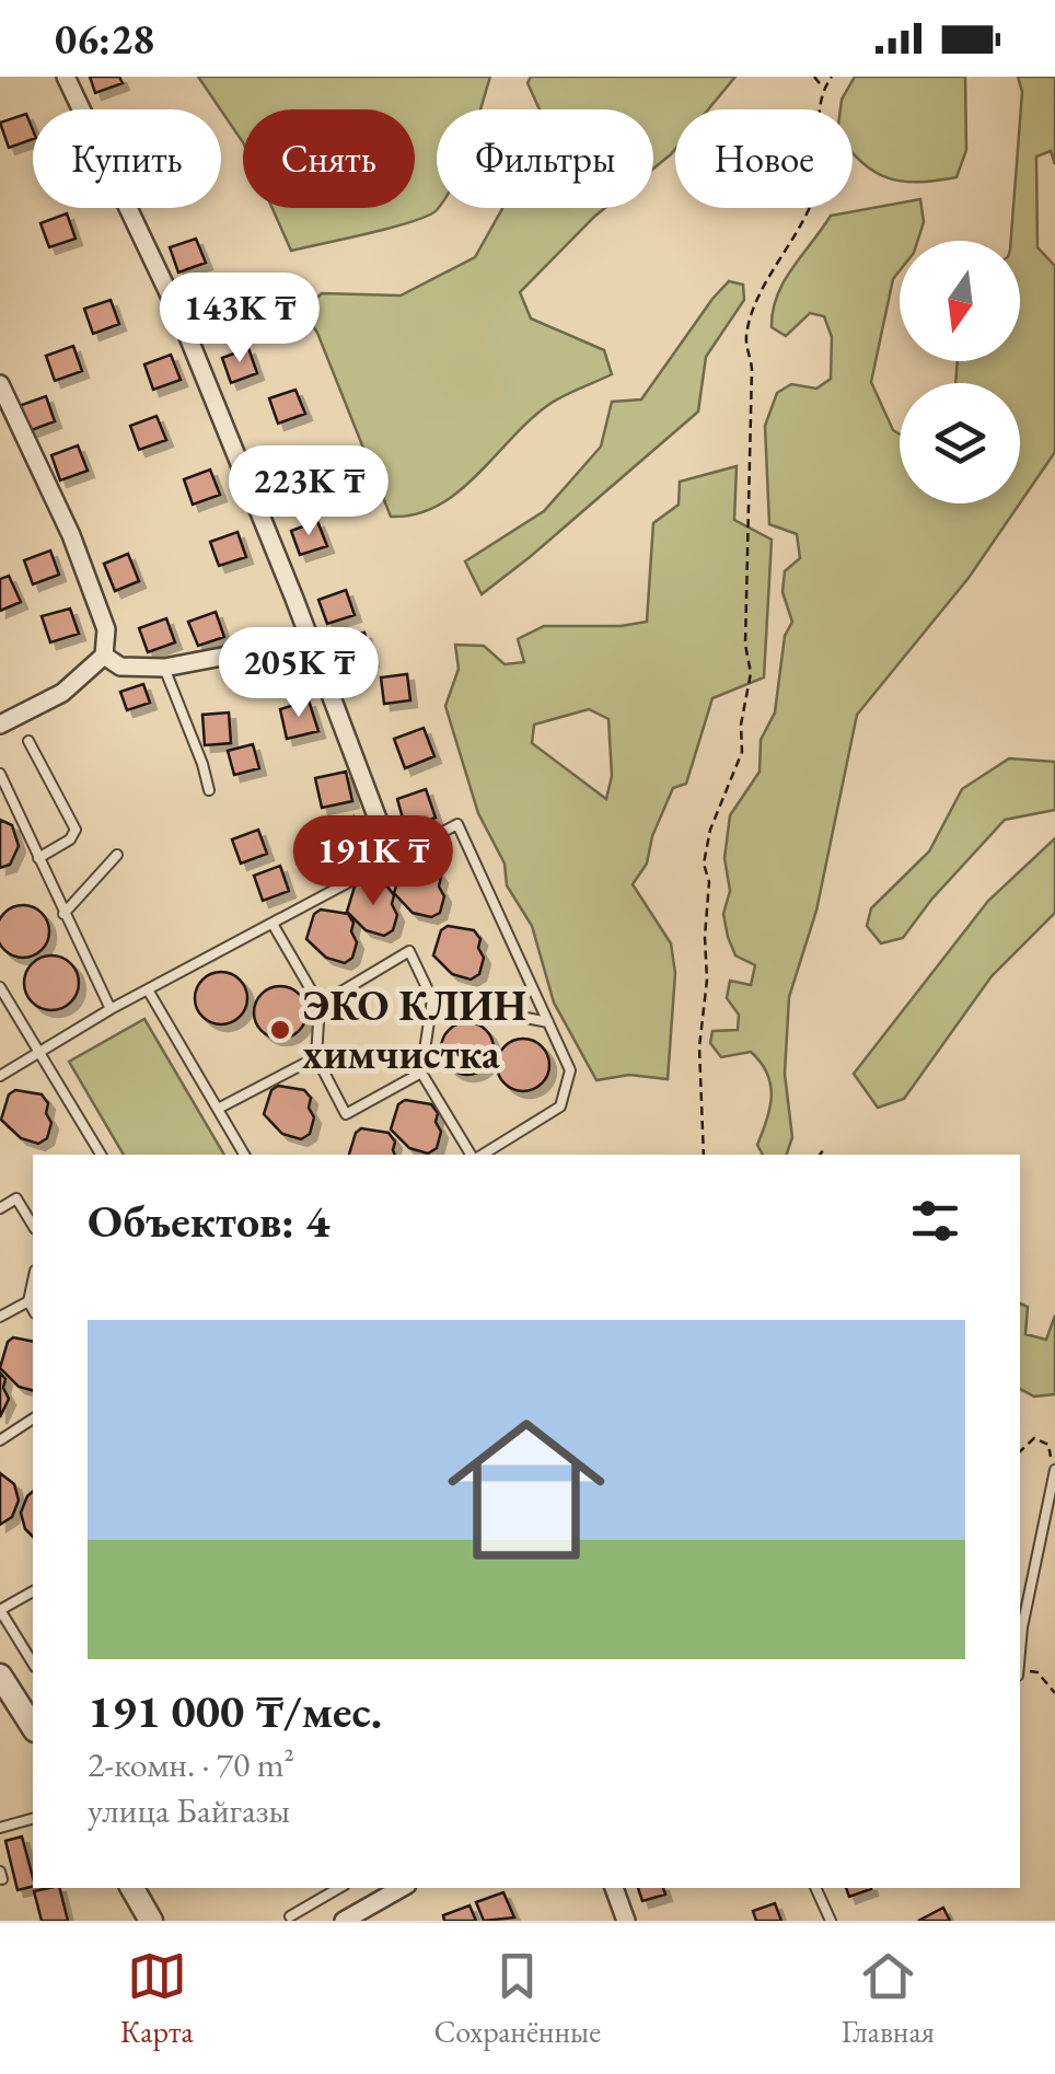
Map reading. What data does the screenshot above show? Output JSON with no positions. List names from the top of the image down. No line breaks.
{"places":["ЭКО КЛИН химчистка"],"north":"bottom","page":{"status":"06:28","chip":["Купить","Снять","Фильтры","Новое"],"price":["143K ₸","223K ₸","205K ₸","191K ₸"],"heading":"Объектов: 4","list":[{"name":"191 000 ₸/мес.","note":"2-комн. · 70 m² · улица Байгазы"}],"tabs":["Карта","Сохранённые","Главная"]}}
